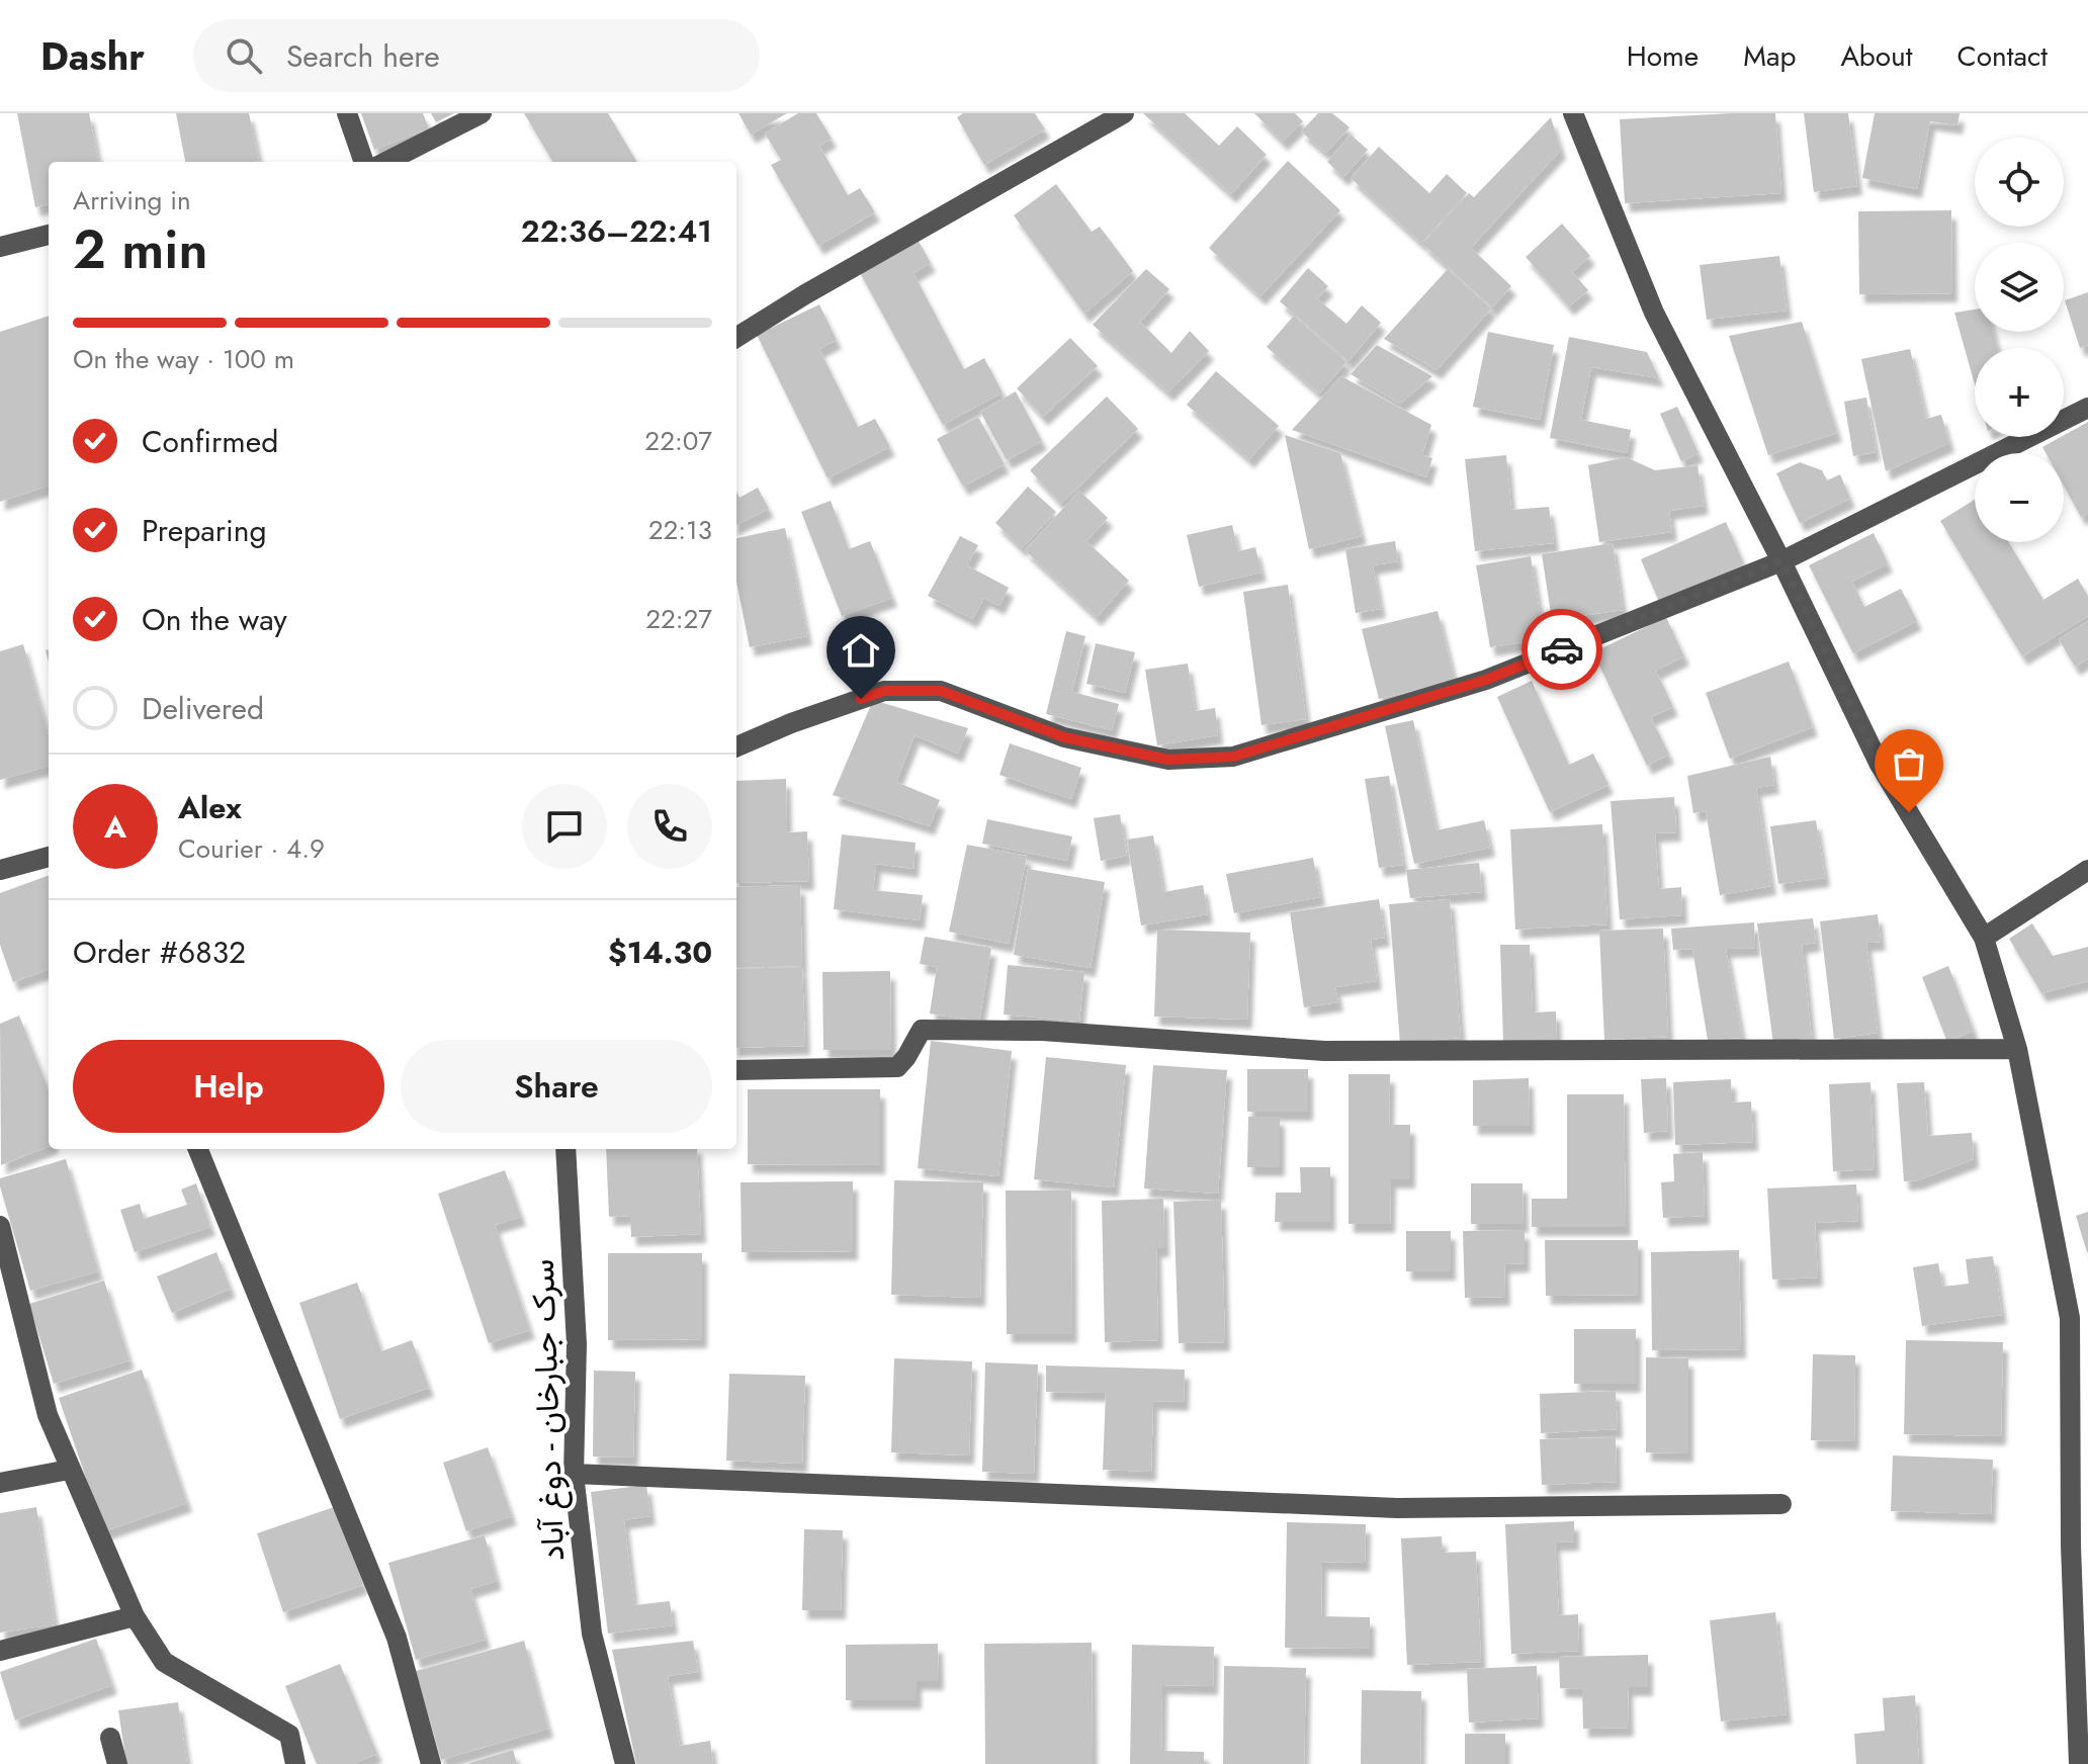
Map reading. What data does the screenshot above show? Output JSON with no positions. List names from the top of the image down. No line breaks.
{"streets":{"street":["سرک جبارخان - دوغ آباد"]},"page":{"header":"Dashr","search":"Search here","nav":["Home","Map","About","Contact"],"map_buttons":["+","−"],"heading":["2 min","Arriving in","22:36–22:41"],"panel":["Alex","Courier · 4.9","Order #6832","$14.30"],"bar":"On the way · 100 m","list":[["Confirmed","22:07"],["Preparing","22:13"],["On the way","22:27"],"Delivered"],"round":"A","buttons":["Help","Share"]}}
